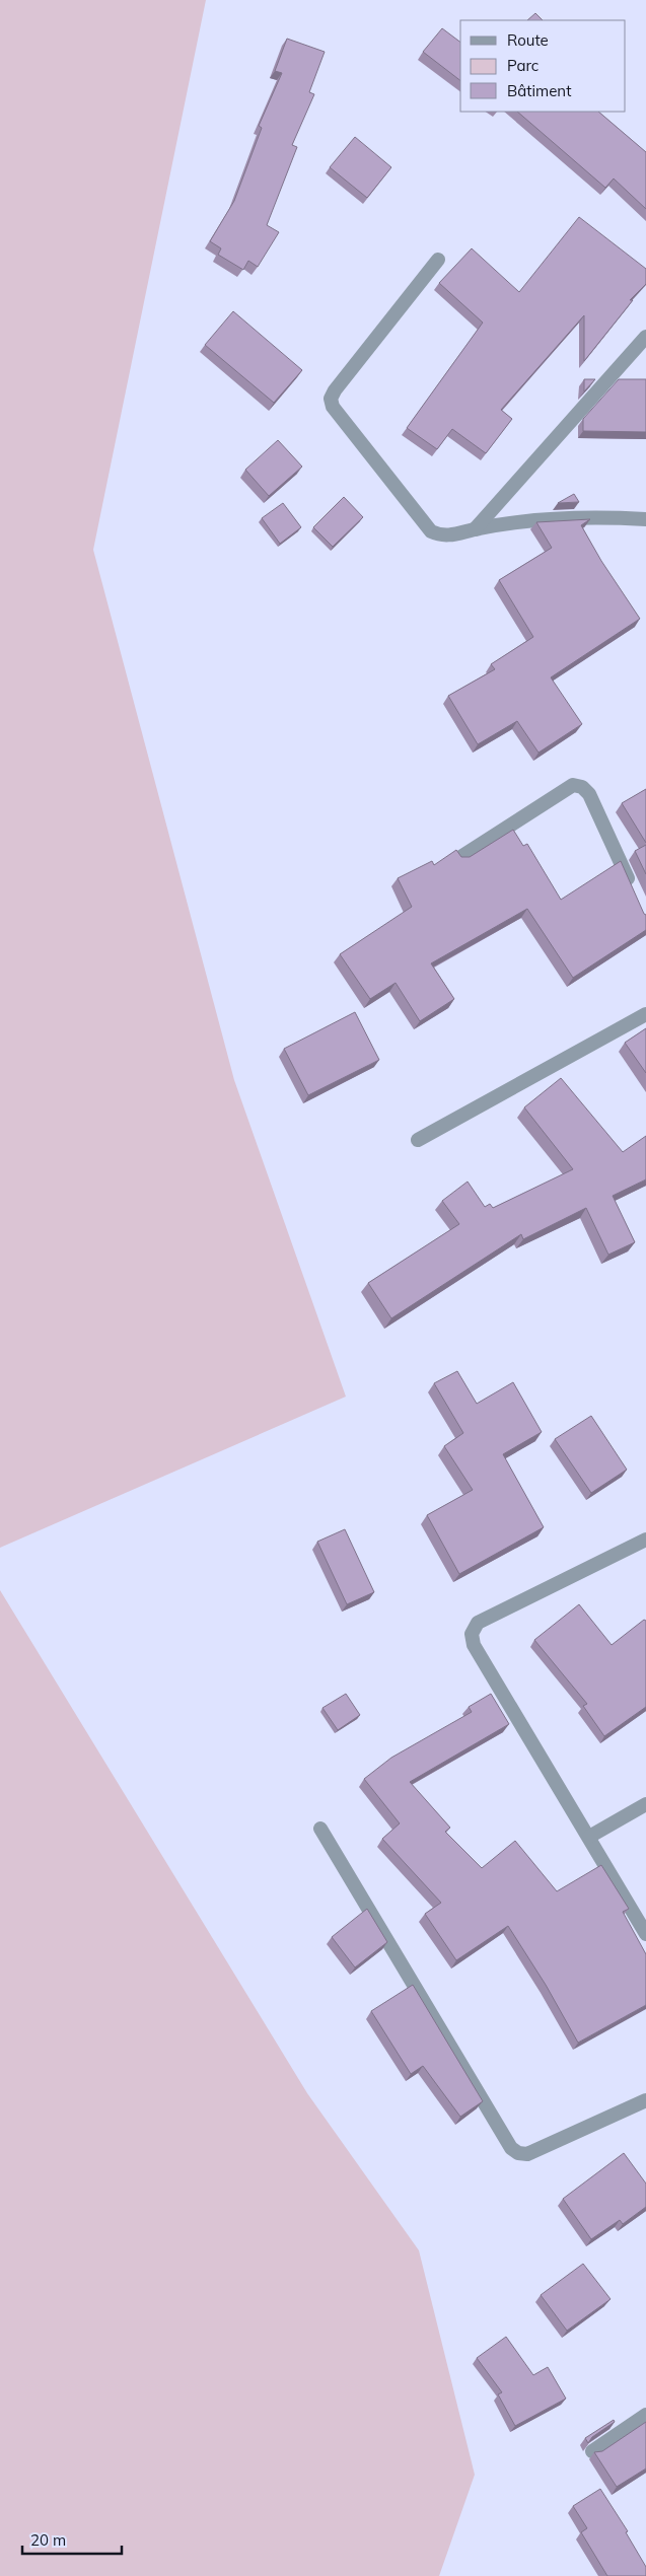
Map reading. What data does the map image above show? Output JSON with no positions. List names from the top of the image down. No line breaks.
{"legend":["Route","Parc","Bâtiment"],"scale_bar":"20 m"}
